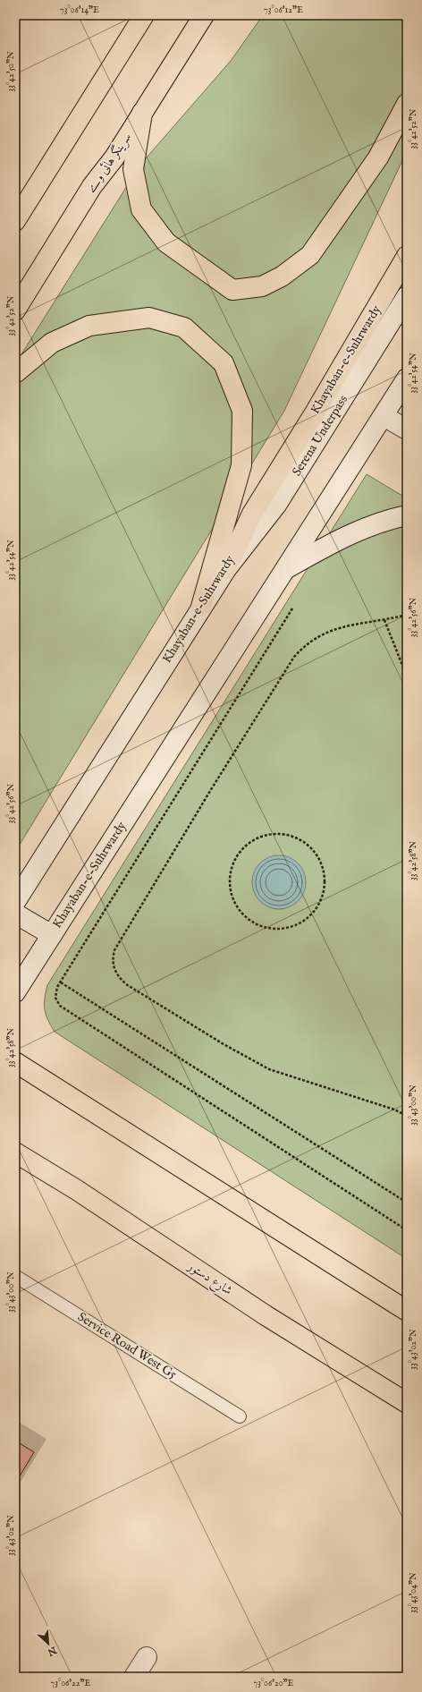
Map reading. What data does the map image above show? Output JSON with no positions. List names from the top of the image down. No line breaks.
{"streets":{"main road":["سرینگر ہائی وے","Khayaban-e-Suhrwardy","Serena Underpass","شارع دستور"],"lane":["Service Road West G5"]},"crossings":[["Khayaban-e-Suhrwardy","Serena Underpass"]],"north":"bottom right","coordinates":["73°06'14\"E","73°06'12\"E","33°42'50\"N","33°42'52\"N","33°42'54\"N","33°42'56\"N","33°42'58\"N","33°43'00\"N","33°43'02\"N","33°43'04\"N","73°06'22\"E","73°06'20\"E"]}
